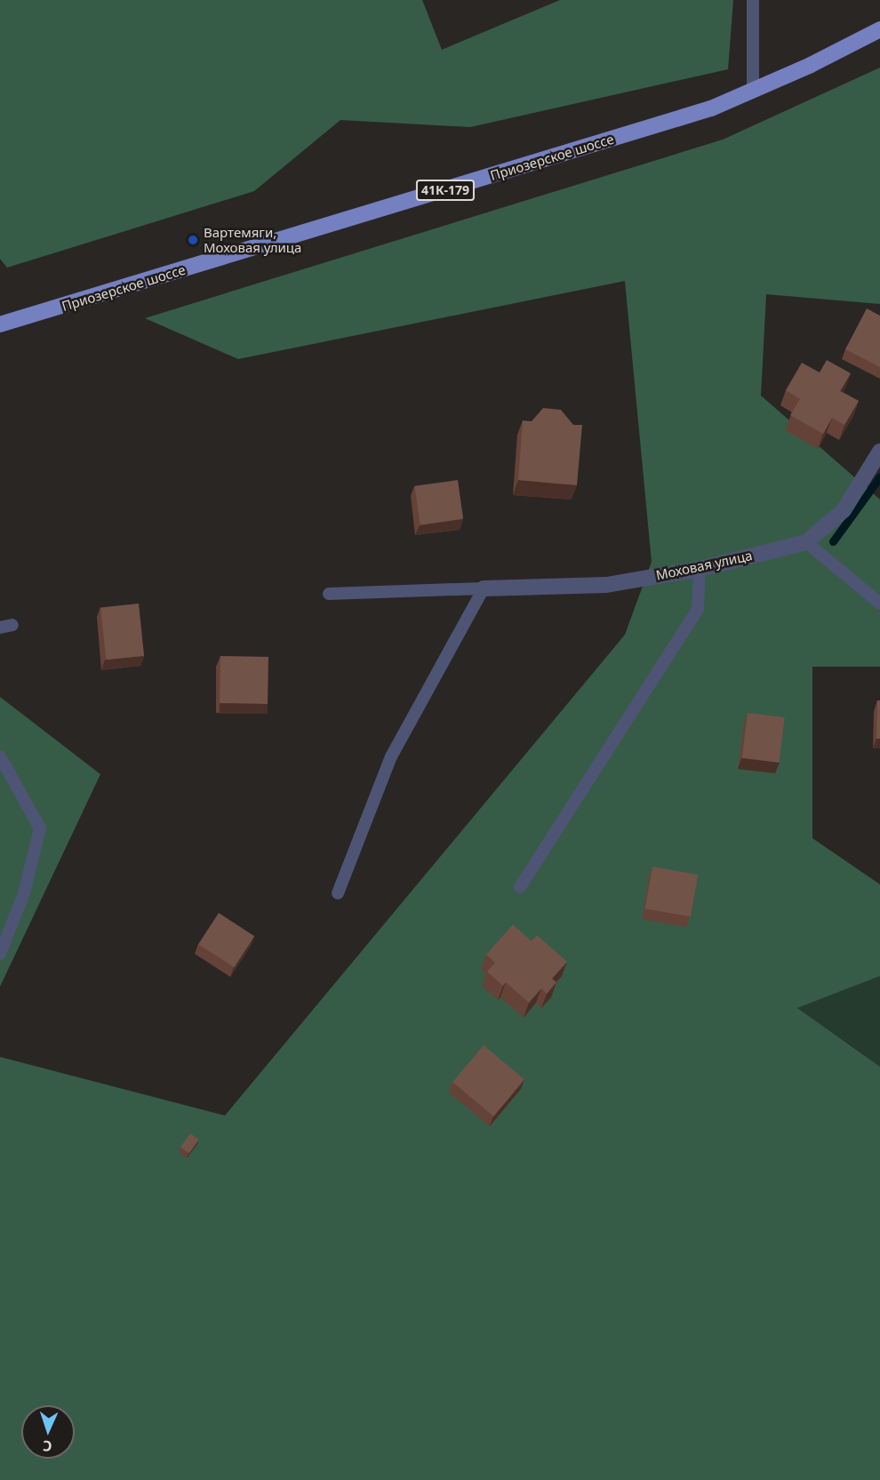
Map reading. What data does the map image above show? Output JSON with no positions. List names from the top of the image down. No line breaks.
{"streets":{"main road":["Приозерское шоссе","41К-179"],"street":["Моховая улица"]},"places":["Вартемяги, Моховая улица"],"north":"bottom"}
